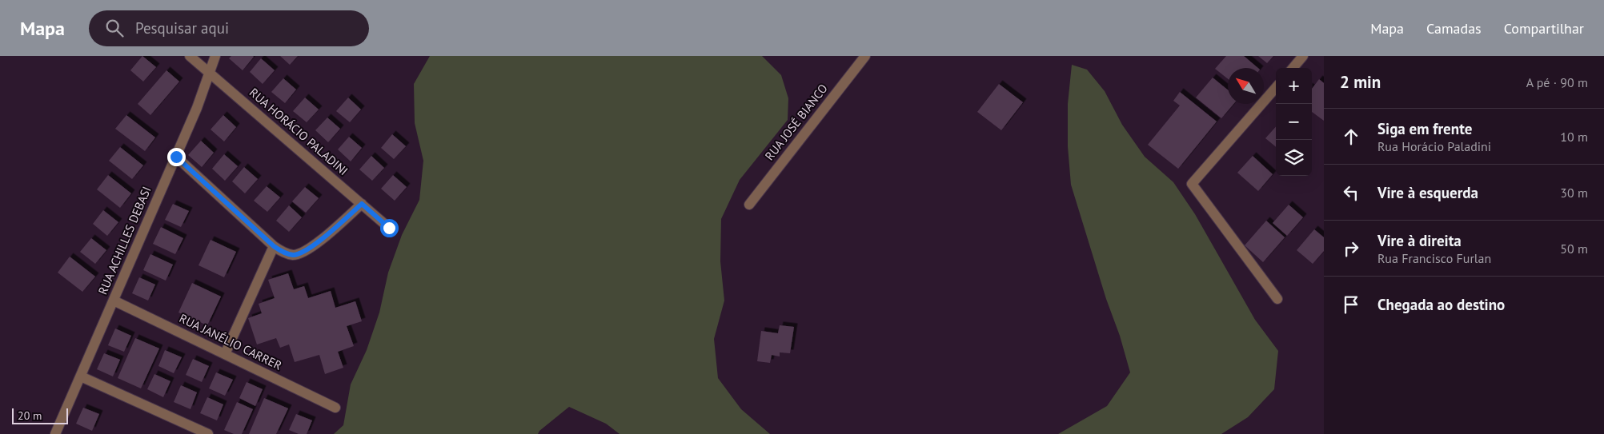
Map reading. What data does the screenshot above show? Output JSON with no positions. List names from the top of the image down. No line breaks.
{"streets":{"street":["RUA JOSÉ BIANCO","RUA HORÁCIO PALADINI","RUA ACHILLES DEBASI","RUA JANÉLIO CARRER"]},"crossings":[["RUA HORÁCIO PALADINI","RUA ACHILLES DEBASI"],["RUA ACHILLES DEBASI","RUA JANÉLIO CARRER"]],"scale_bar":"20 m","north":"top left","page":{"header":"Mapa","search":"Pesquisar aqui","nav":["Mapa","Camadas","Compartilhar"],"heading":["2 min","A pé · 90 m"],"map_buttons":["+","−"],"list":[["Siga em frente","Rua Horácio Paladini","10 m"],["Vire à esquerda","30 m"],["Vire à direita","Rua Francisco Furlan","50 m"],"Chegada ao destino"],"scale":"20 m"}}
